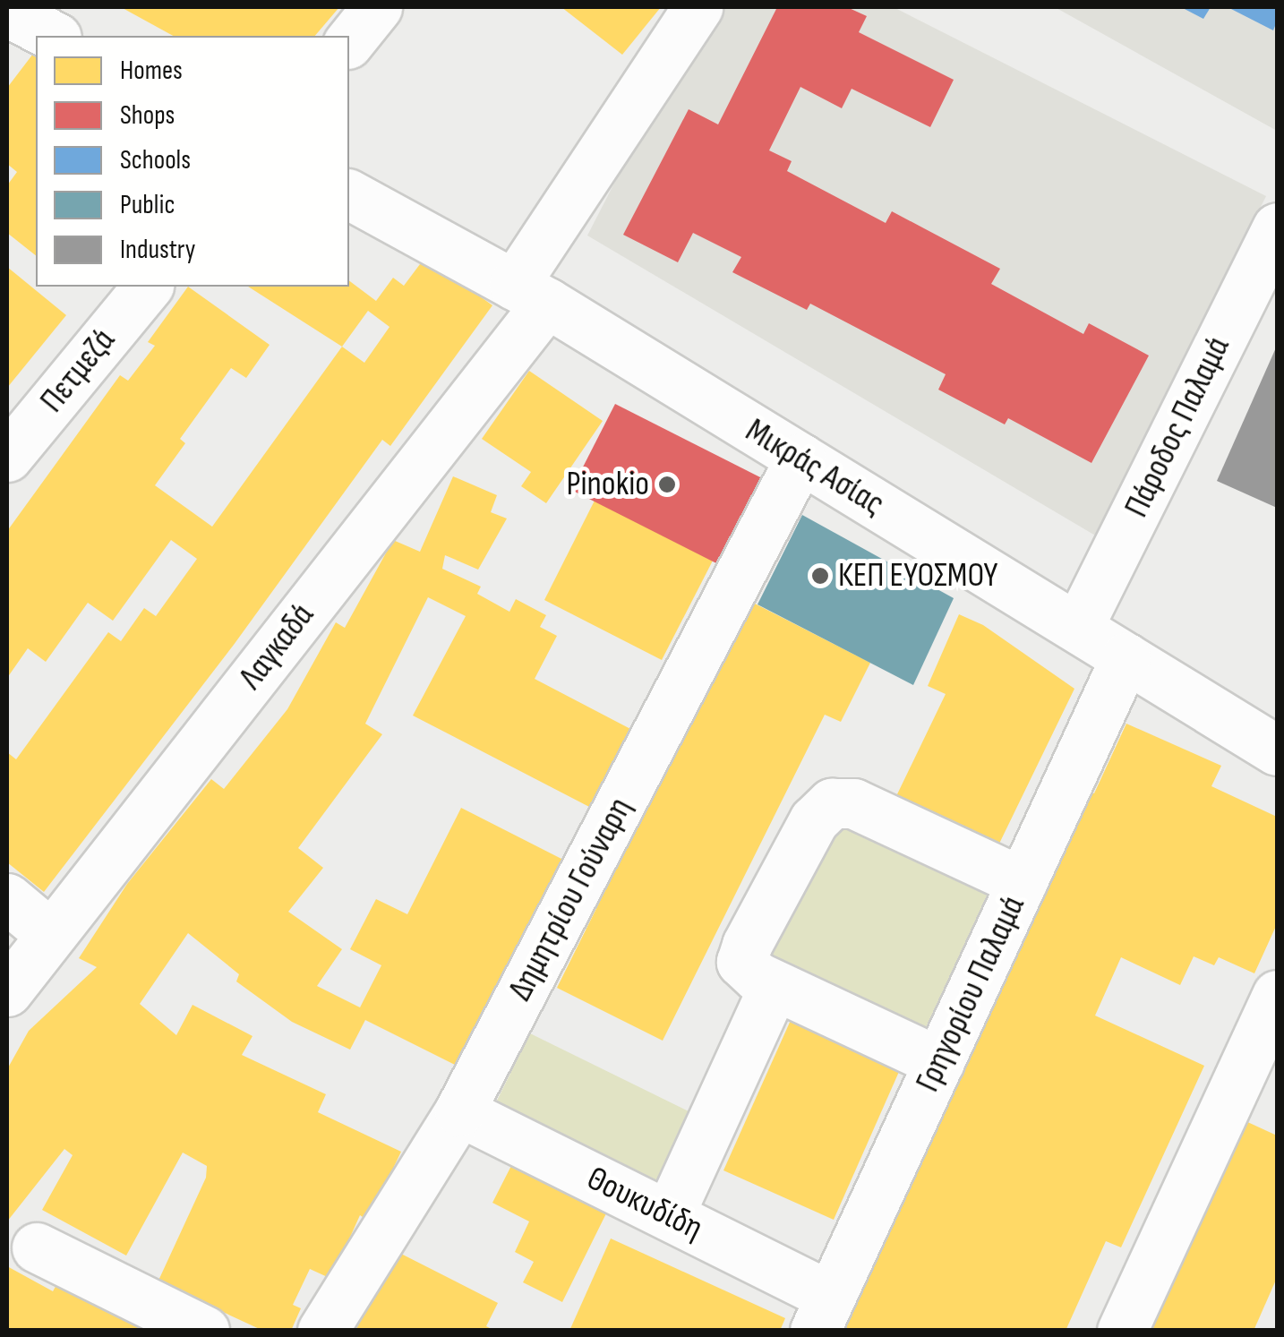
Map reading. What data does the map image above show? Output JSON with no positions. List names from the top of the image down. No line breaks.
{"streets":{"street":["Πετμεζά","Πάροδος Παλαμά","Μικράς Ασίας","Λαγκαδά","Δημητρίου Γούναρη","Γρηγορίου Παλαμά","Θουκυδίδη"]},"crossings":[["Πάροδος Παλαμά","Μικράς Ασίας"],["Μικράς Ασίας","Λαγκαδά"],["Μικράς Ασίας","Δημητρίου Γούναρη"],["Μικράς Ασίας","Γρηγορίου Παλαμά"],["Δημητρίου Γούναρη","Θουκυδίδη"],["Γρηγορίου Παλαμά","Θουκυδίδη"]],"places":["Pinokio","ΚΕΠ ΕΥΟΣΜΟΥ"],"legend":["Homes","Shops","Schools","Public","Industry"]}
